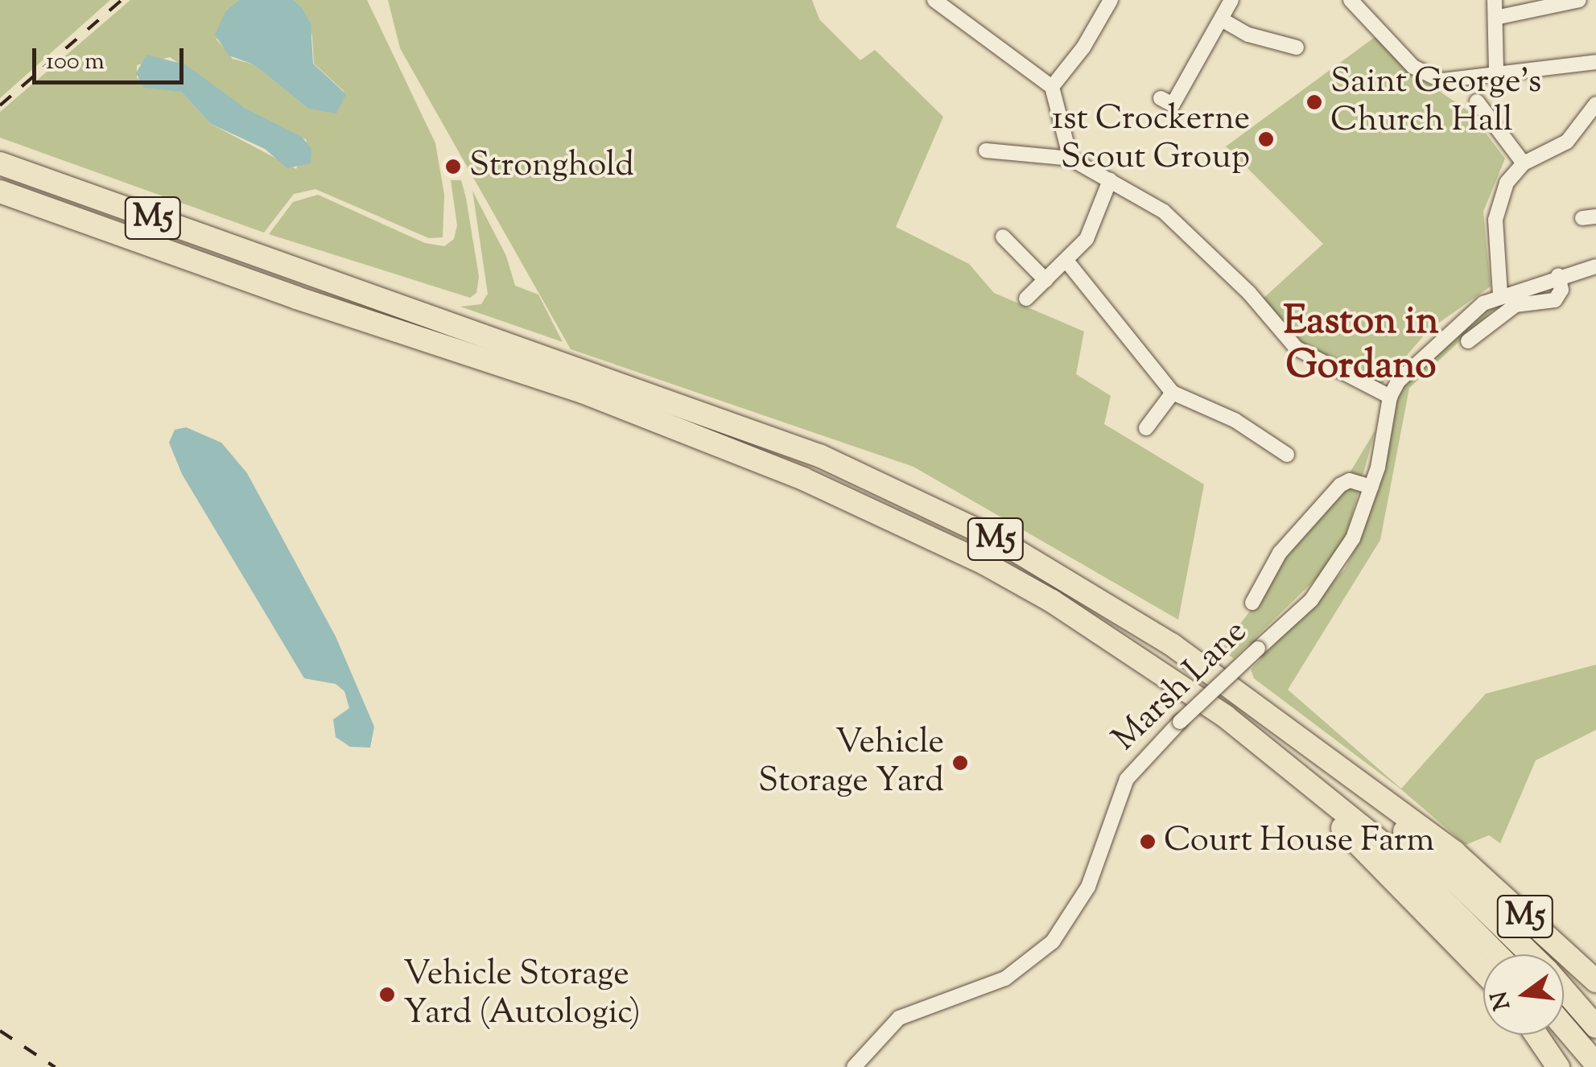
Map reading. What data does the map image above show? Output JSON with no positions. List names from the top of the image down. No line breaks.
{"streets":{"highway":["M5"],"street":["Marsh Lane"]},"districts":["Easton in Gordano"],"places":["Saint George's Church Hall","1st Crockerne Scout Group","Stronghold","Vehicle Storage Yard","Court House Farm","Vehicle Storage Yard (Autologic)"],"scale_bar":"100 m","north":"left"}
